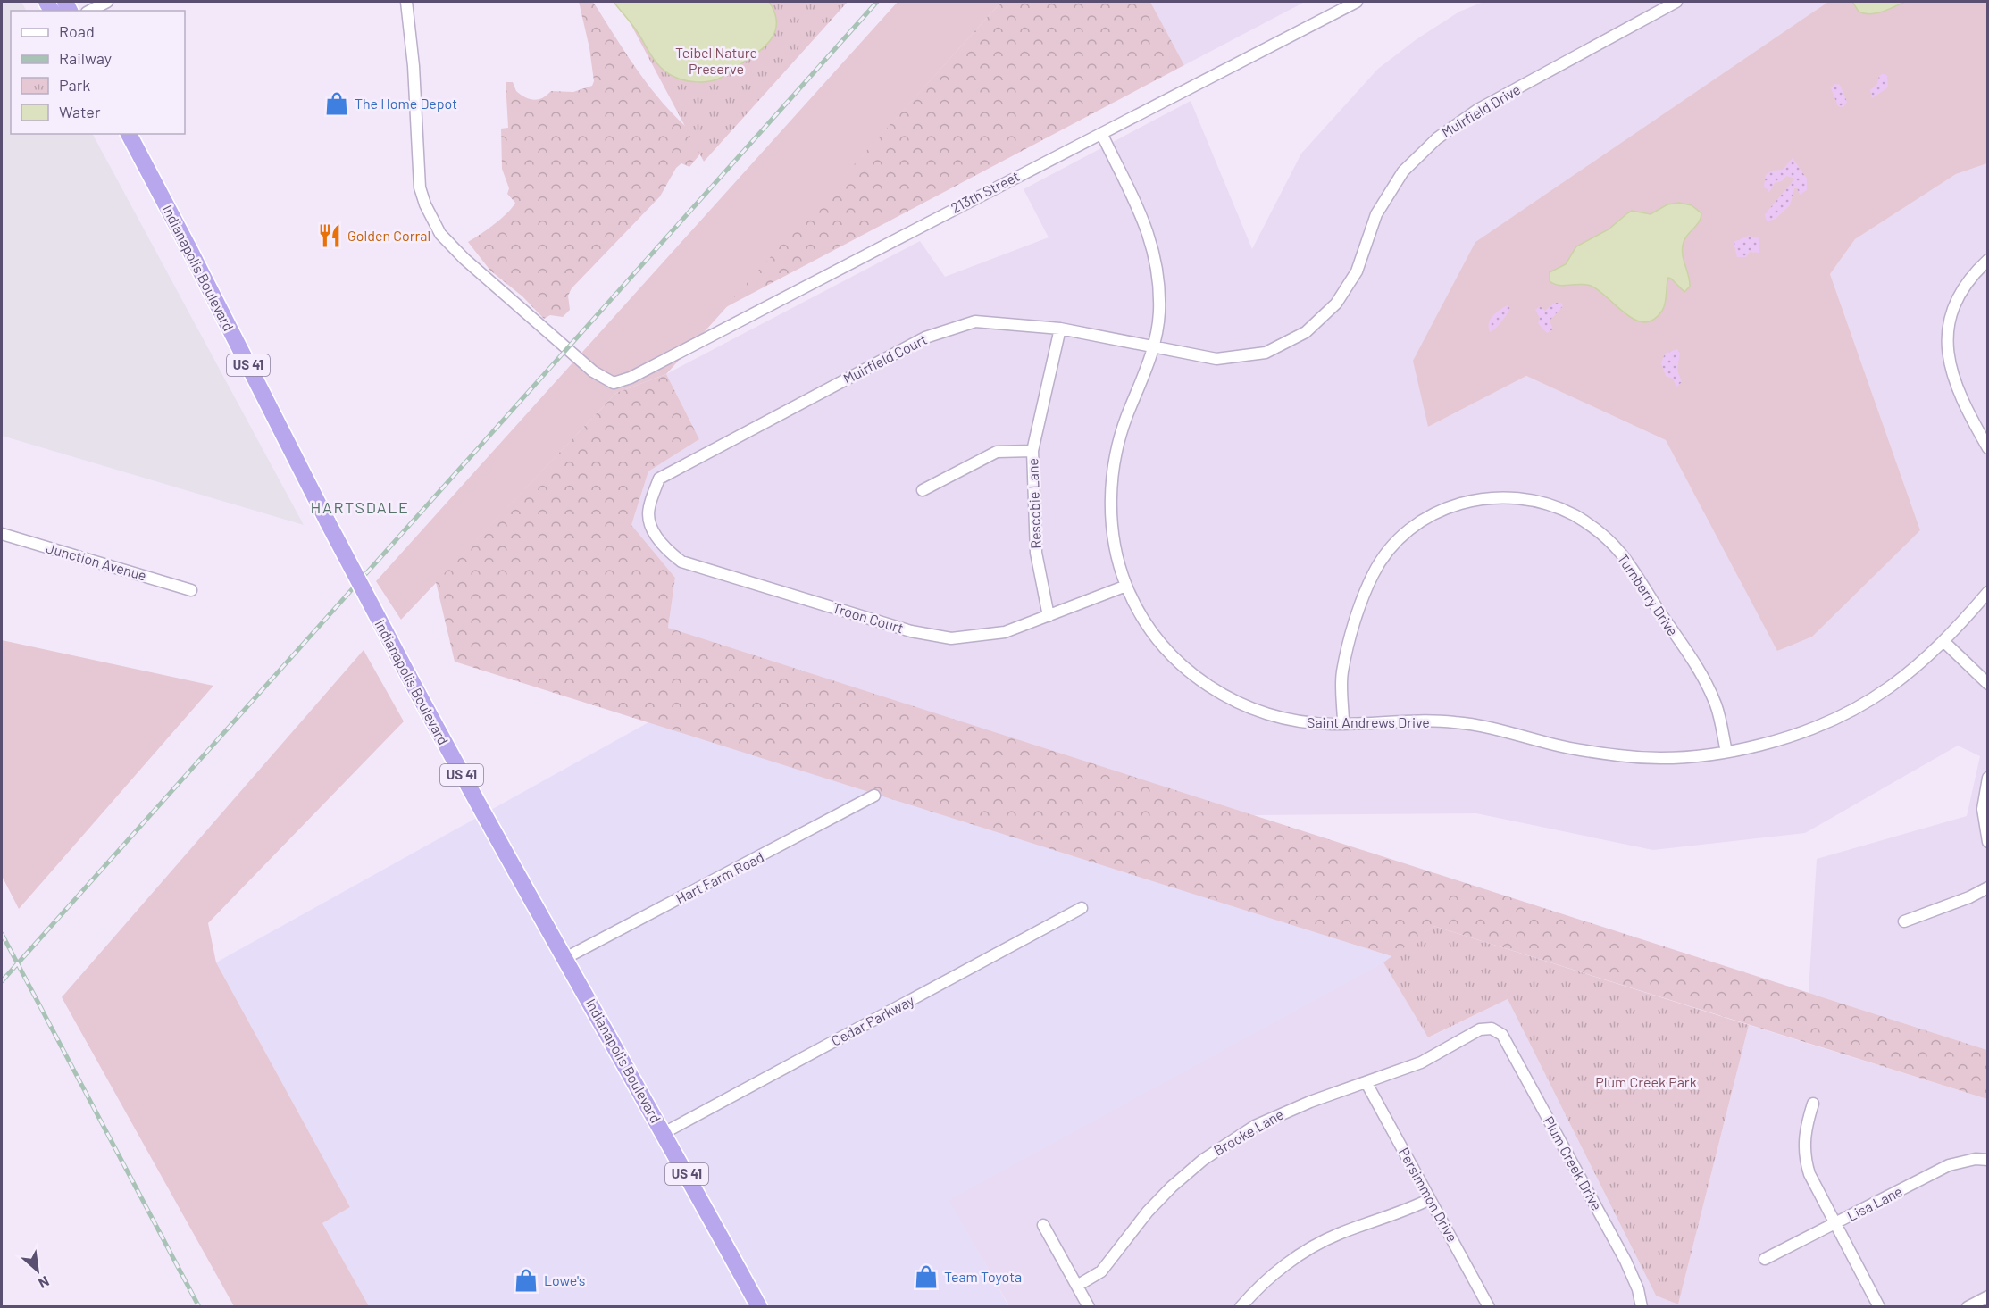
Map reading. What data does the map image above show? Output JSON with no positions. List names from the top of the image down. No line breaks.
{"streets":{"highway":["Indianapolis Boulevard","US 41"],"street":["Muirfield Drive","213th Street","Muirfield Court","Rescobie Lane","Junction Avenue","Turnberry Drive","Troon Court","Saint Andrews Drive","Hart Farm Road","Cedar Parkway","Brooke Lane","Plum Creek Drive","Persimmon Drive","Lisa Lane"]},"crossings":[["Muirfield Drive","Muirfield Court"],["Muirfield Drive","Saint Andrews Drive"],["213th Street","Saint Andrews Drive"],["Indianapolis Boulevard","Hart Farm Road"],["Indianapolis Boulevard","Cedar Parkway"],["Muirfield Court","Rescobie Lane"],["Muirfield Court","Troon Court"],["Muirfield Court","Saint Andrews Drive"],["Rescobie Lane","Troon Court"],["Turnberry Drive","Saint Andrews Drive"],["Troon Court","Saint Andrews Drive"],["Brooke Lane","Plum Creek Drive"],["Brooke Lane","Persimmon Drive"]],"districts":["HARTSDALE"],"parks":["Teibel Nature Preserve","Plum Creek Park"],"places":{"shop":["The Home Depot","Team Toyota","Lowe's"],"restaurant":["Golden Corral"]},"legend":["Road","Railway","Park","Water"],"north":"bottom right"}
